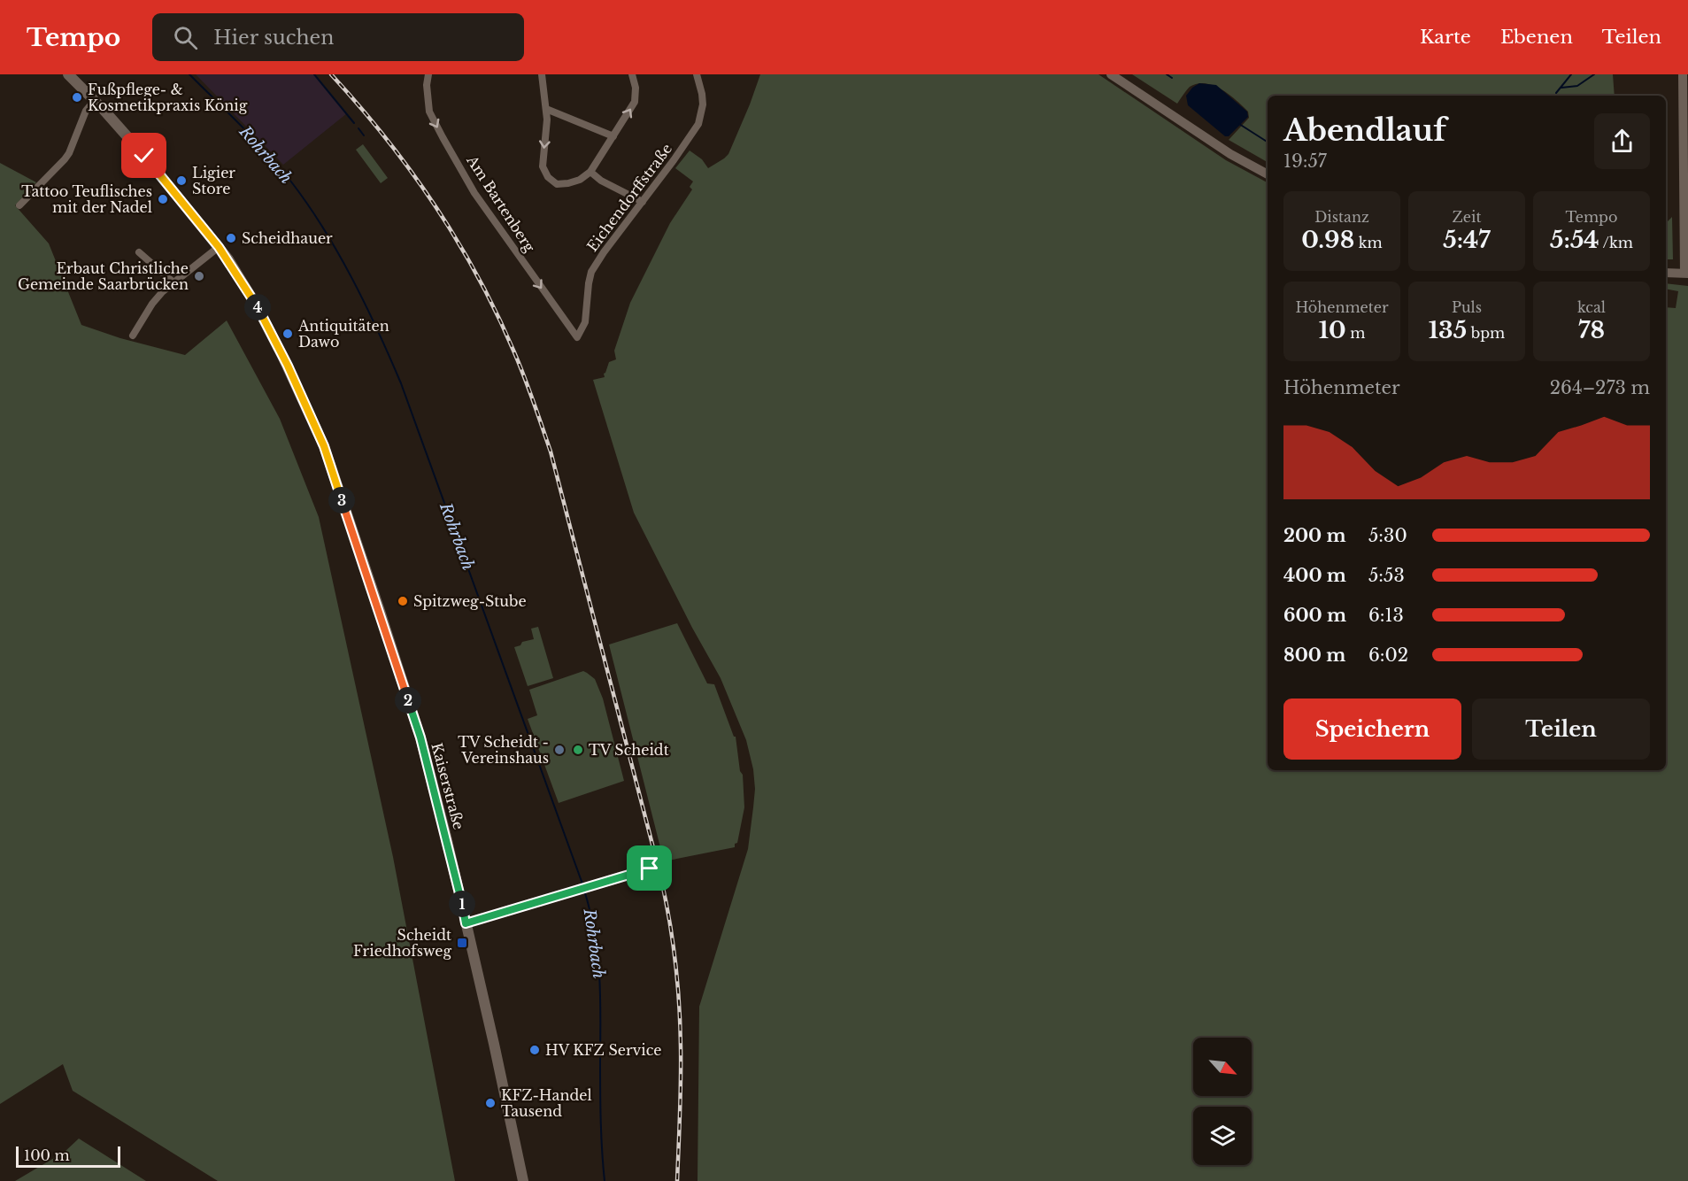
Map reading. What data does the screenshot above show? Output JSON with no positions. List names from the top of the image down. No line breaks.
{"streets":{"main road":["Kaiserstraße"],"street":["Eichendorffstraße","Am Bartenberg"]},"crossings":[["Eichendorffstraße","Am Bartenberg"]],"one_way":["Am Bartenberg"],"water":["Rohrbach"],"places":{"other":["Fußpflege- & Kosmetikpraxis König","Ligier Store","Tattoo Teuflisches mit der Nadel","Scheidhauer","Erbaut Christliche Gemeinde Saarbrücken","Antiquitäten Dawo","Spitzweg-Stube","TV Scheidt - Vereinshaus","TV Scheidt","HV KFZ Service","KFZ-Handel Tausend"],"transit":["Scheidt Friedhofsweg"]},"scale_bar":"100 m","north":"bottom right","page":{"header":"Tempo","search":"Hier suchen","nav":["Karte","Ebenen","Teilen"],"heading":["Abendlauf","19:57"],"stats":[["Distanz","0.98 km"],["Zeit","5:47"],["Tempo","5:54 /km"],["Höhenmeter","10 m"],["Puls","135 bpm"],["kcal","78"]],"pins":["4","3","2","1"],"chart":["Höhenmeter","264–273 m"],"list":[{"name":"200 m","note":"5:30"},{"name":"400 m","note":"5:53"},{"name":"600 m","note":"6:13"},{"name":"800 m","note":"6:02"}],"buttons":["Speichern","Teilen"],"scale":"100 m"}}
